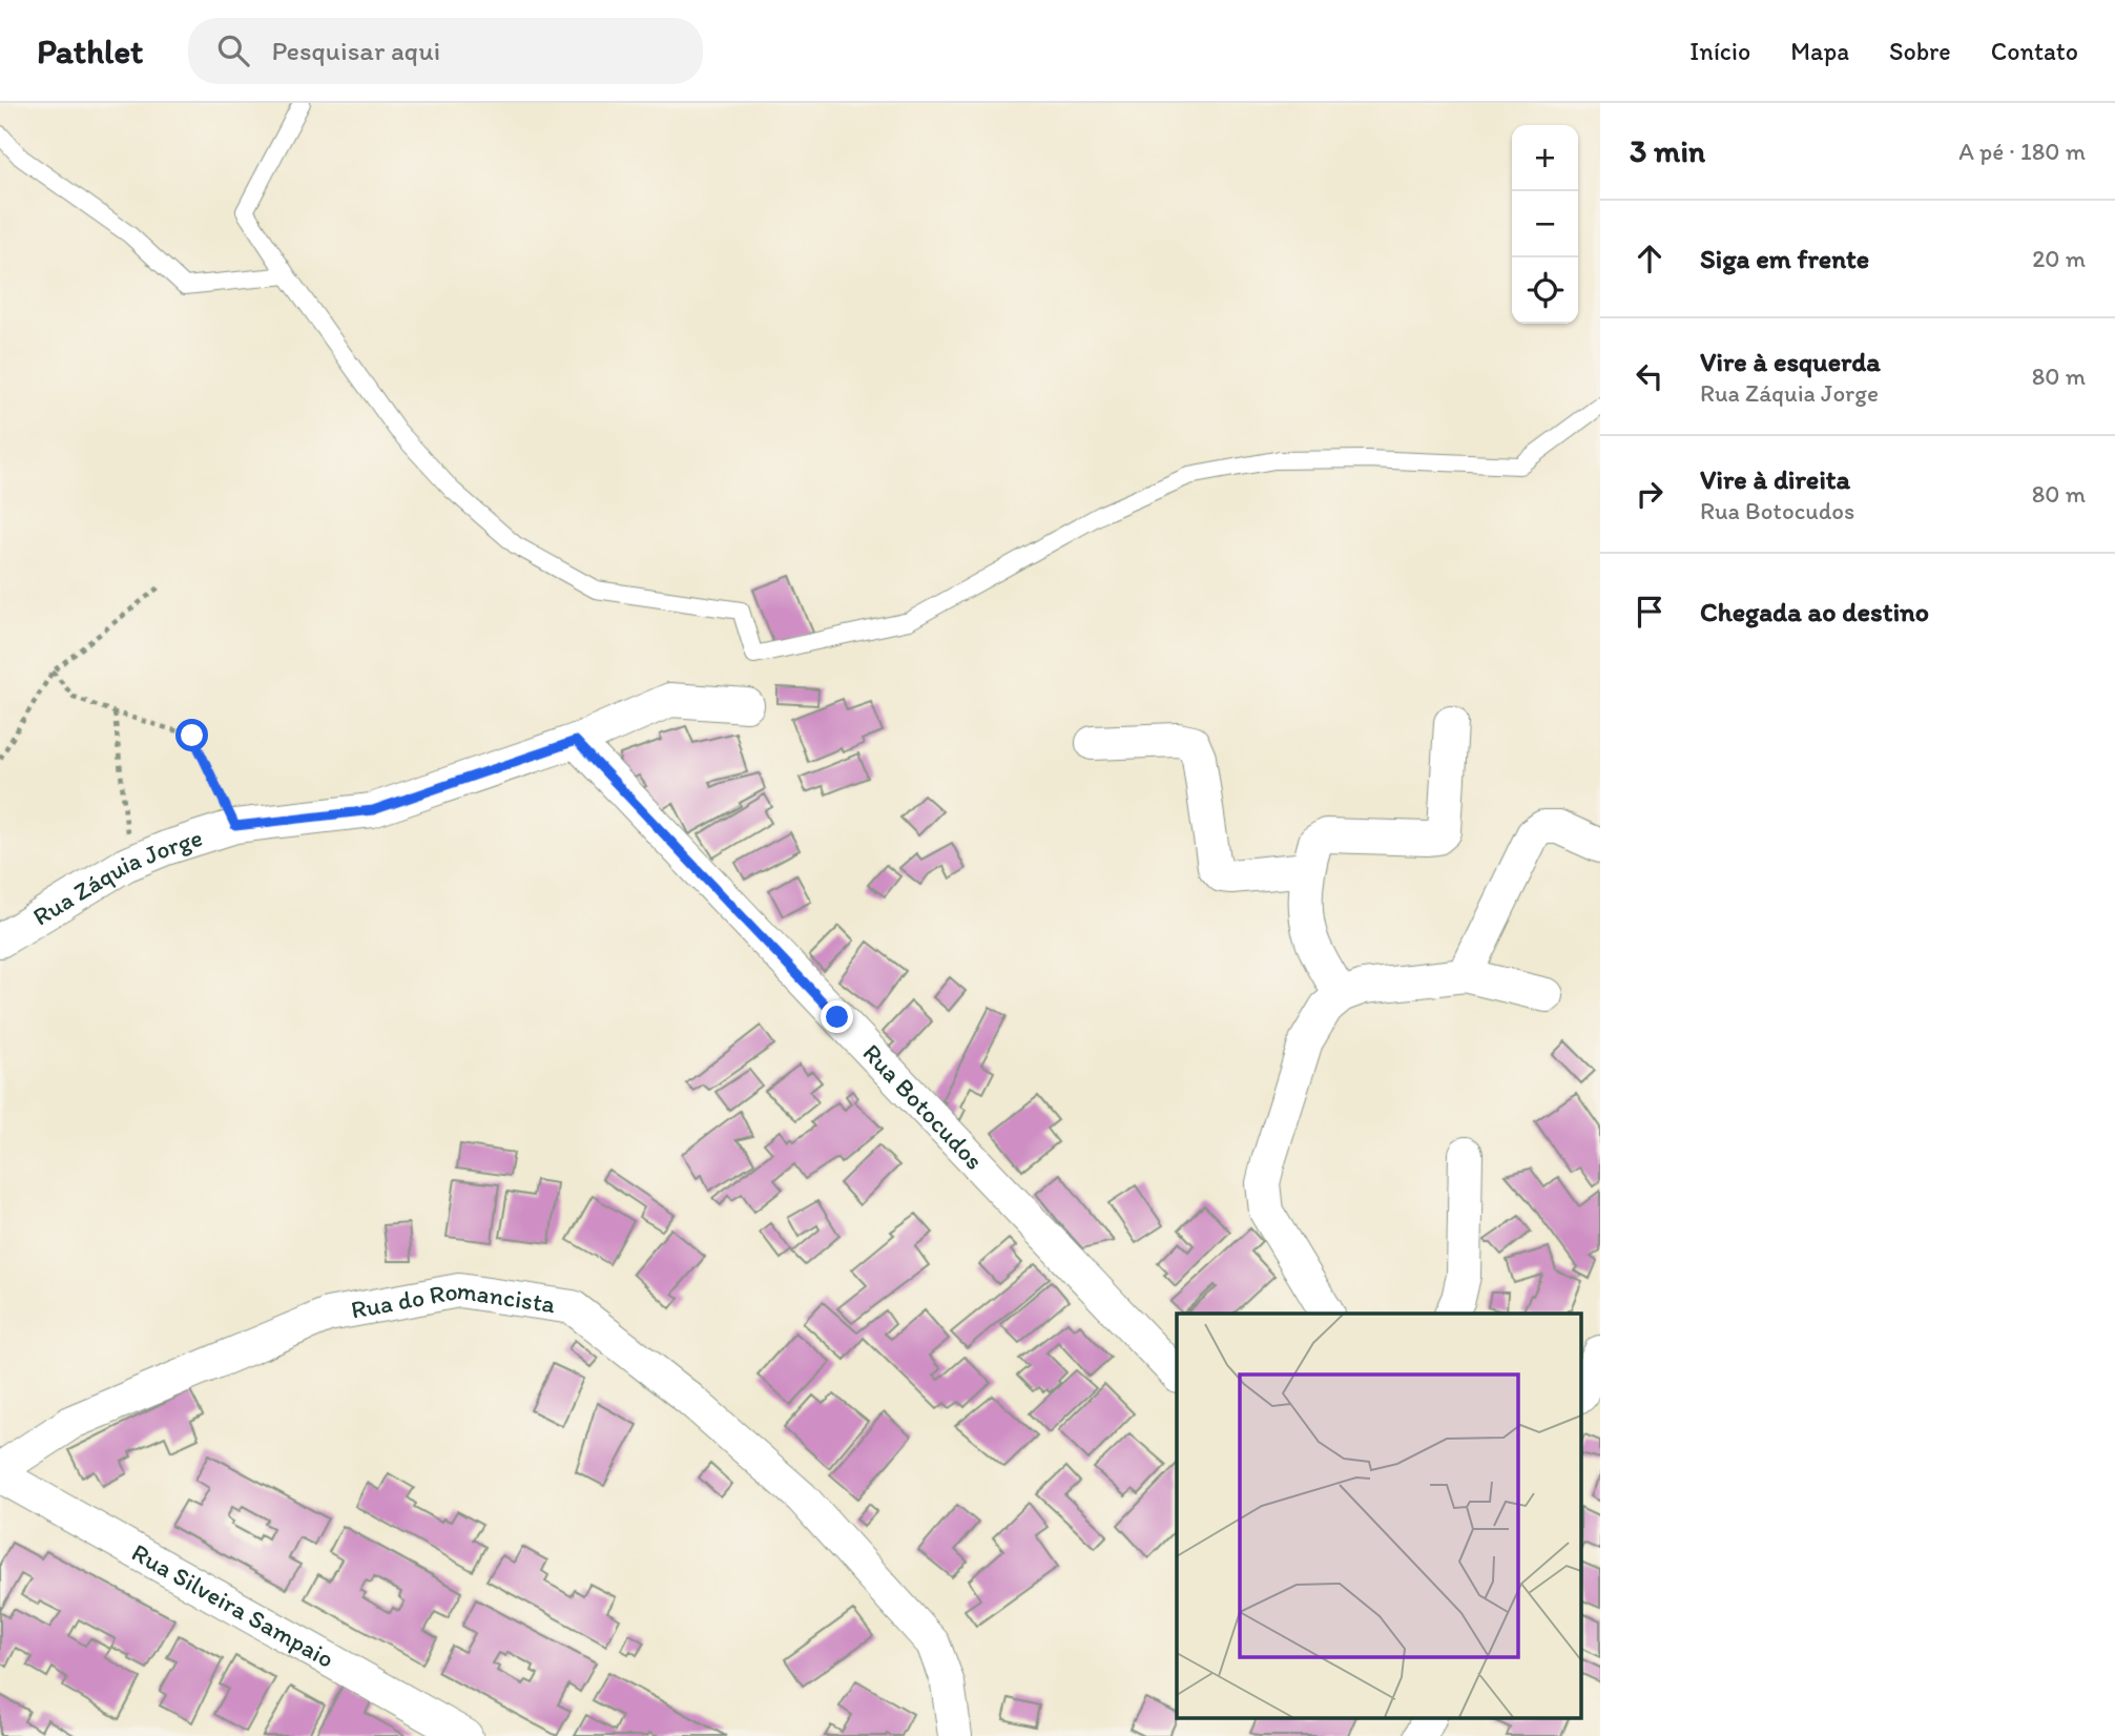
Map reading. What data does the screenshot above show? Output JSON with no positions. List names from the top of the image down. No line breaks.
{"streets":{"street":["Rua Záquia Jorge","Rua Botocudos","Rua do Romancista","Rua Silveira Sampaio"]},"crossings":[["Rua Záquia Jorge","Rua Botocudos"]],"page":{"header":"Pathlet","search":"Pesquisar aqui","nav":["Início","Mapa","Sobre","Contato"],"heading":["3 min","A pé · 180 m"],"map_buttons":["+","−"],"list":[["Siga em frente","20 m"],["Vire à esquerda","Rua Záquia Jorge","80 m"],["Vire à direita","Rua Botocudos","80 m"],"Chegada ao destino"]}}
